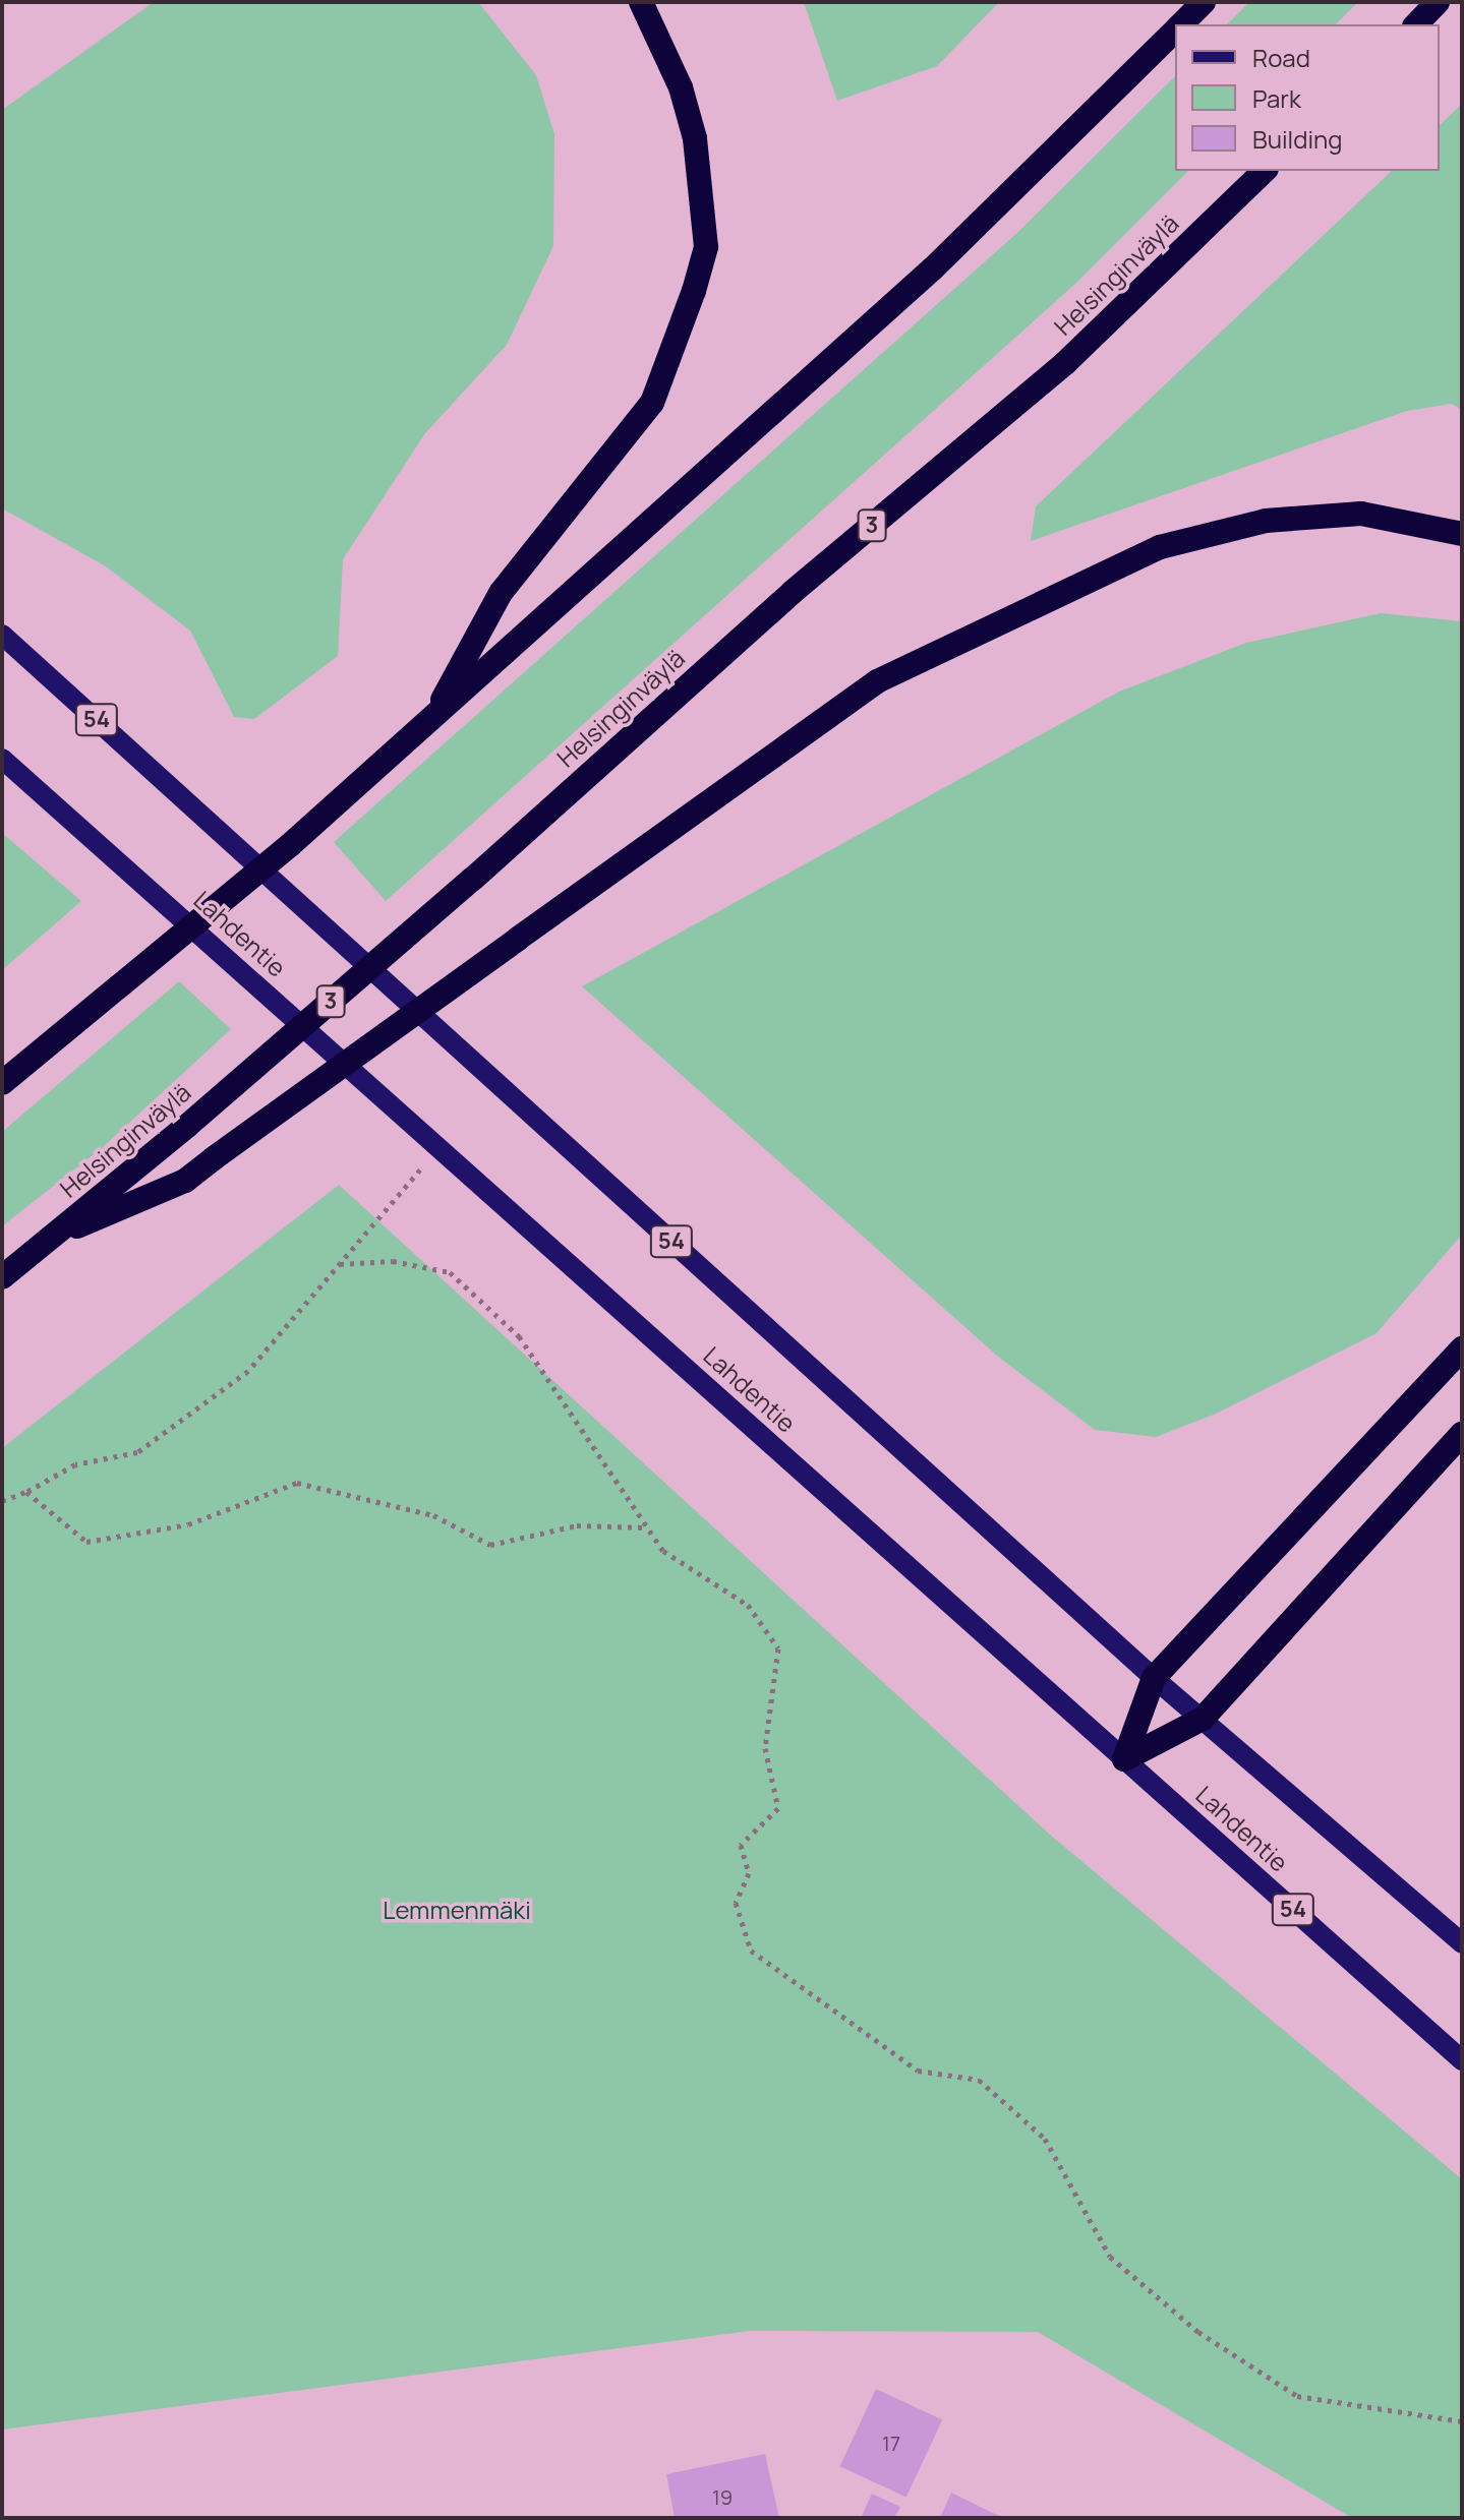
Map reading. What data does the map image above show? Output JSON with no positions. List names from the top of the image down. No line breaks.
{"streets":{"highway":["Helsinginväylä","3"],"main road":["54","Lahdentie"]},"parks":["Lemmenmäki"],"house_numbers":["17","19"],"legend":["Road","Park","Building"]}
